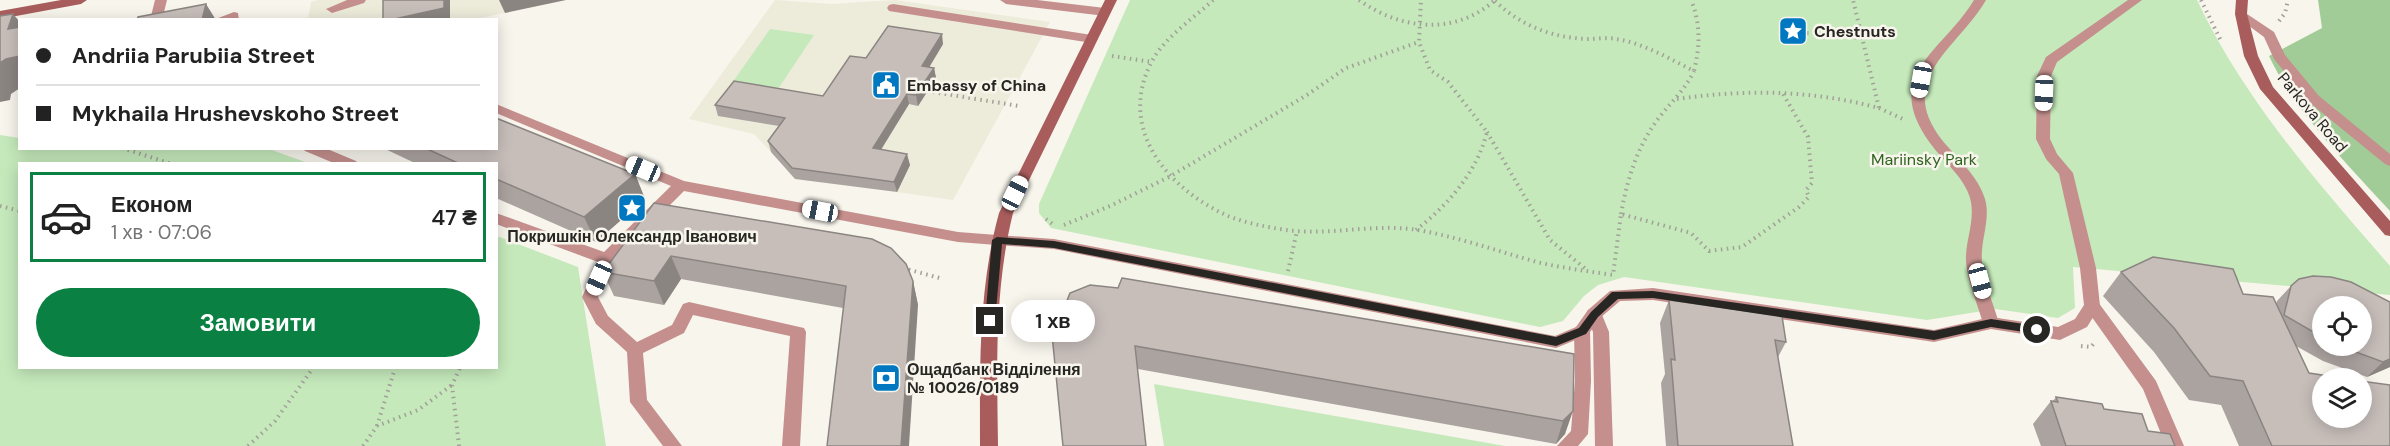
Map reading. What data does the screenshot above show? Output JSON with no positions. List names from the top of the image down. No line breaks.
{"streets":{"main road":["Parkova Road"]},"parks":["Mariinsky Park"],"places":{"place":["Chestnuts","Покришкін Олександр Іванович"],"public building":["Embassy of China"],"bank":["Ощадбанк Відділення № 10026/0189"]},"page":{"banner":["Andriia Parubiia Street","Mykhaila Hrushevskoho Street"],"list":[{"name":"Економ","note":"1 хв · 07:06","value":"47 ₴"}],"buttons":"Замовити","bubble":"1 хв"}}
